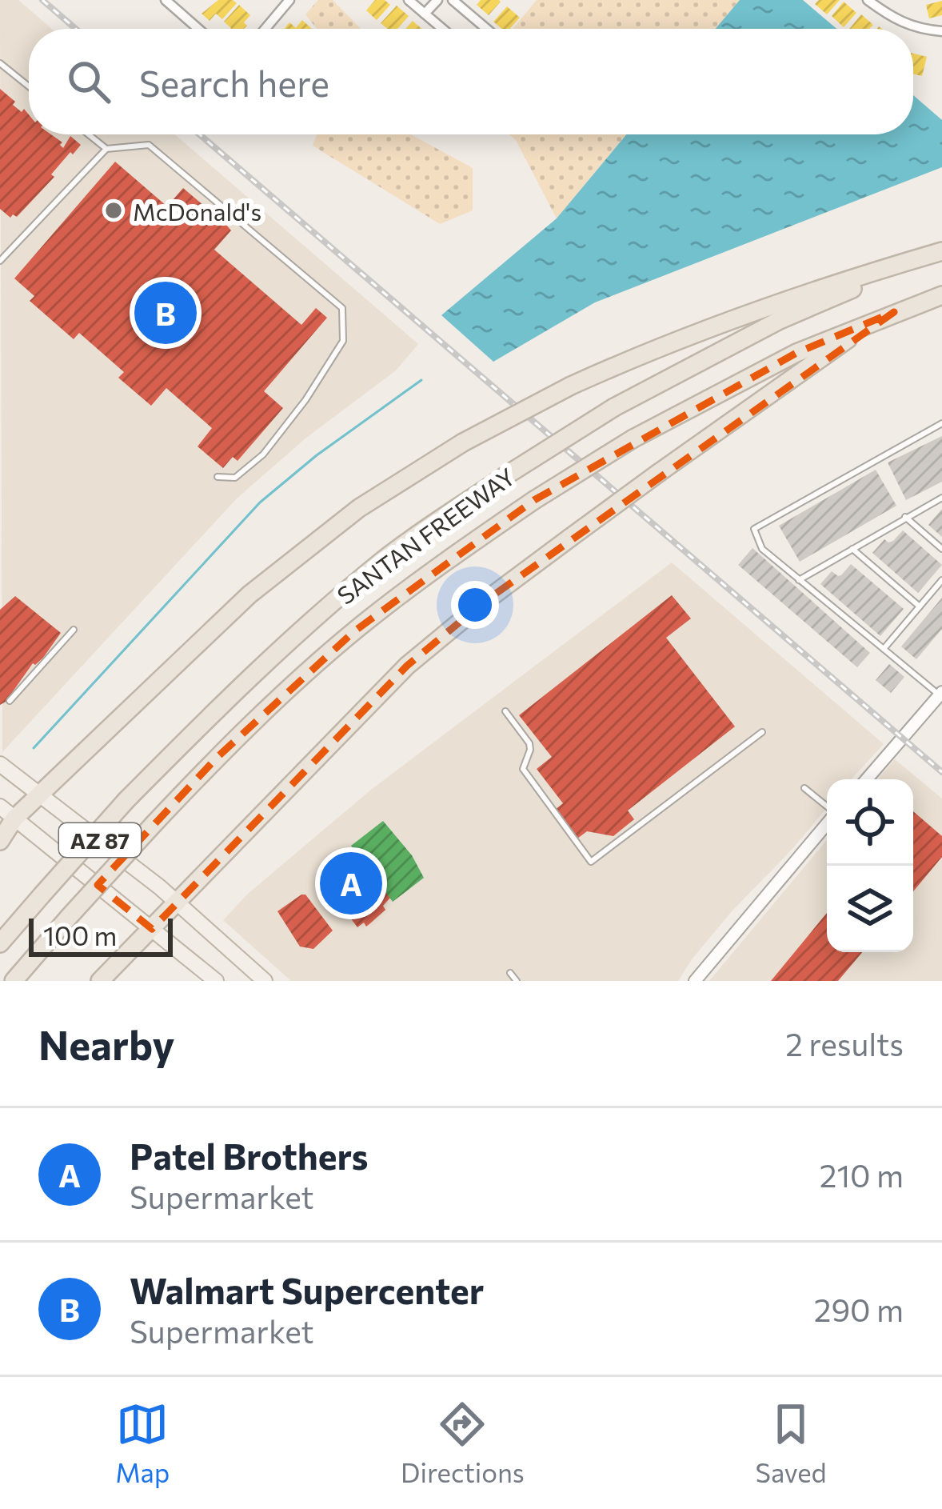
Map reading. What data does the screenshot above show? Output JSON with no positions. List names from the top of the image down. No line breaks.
{"streets":{"highway":["SANTAN FREEWAY"],"main road":["AZ 87"]},"places":["McDonald's"],"scale_bar":"100 m","page":{"search":"Search here","pins":["B","A"],"scale":"100 m","heading":["Nearby","2 results"],"list":[{"mark":"A","name":"Patel Brothers","note":"Supermarket","value":"210 m"},{"mark":"B","name":"Walmart Supercenter","note":"Supermarket","value":"290 m"}],"nav":["Map","Directions","Saved"]}}
